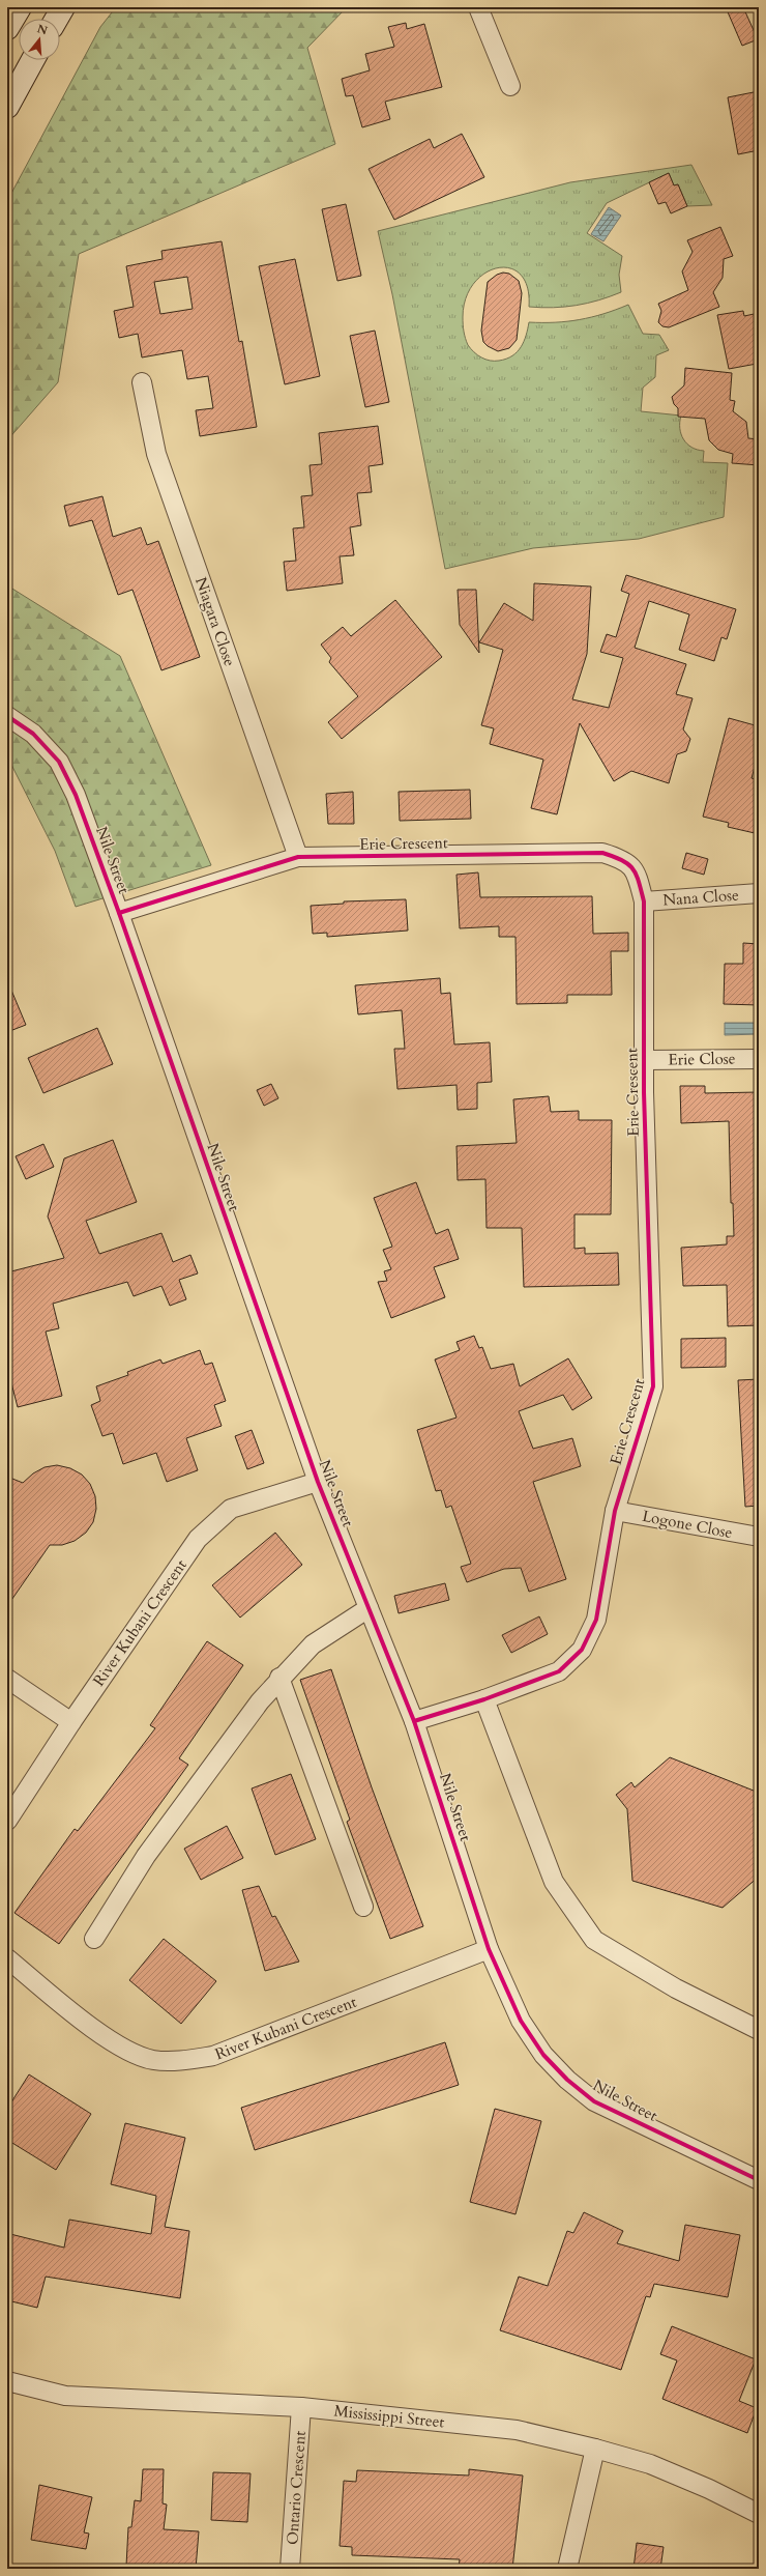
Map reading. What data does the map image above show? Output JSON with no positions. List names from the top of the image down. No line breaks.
{"streets":{"street":["Niagara Close","Erie Crescent","Nile Street","Nana Close","Erie Close","Logone Close","River Kubani Crescent","Mississippi Street","Ontario Crescent"]},"crossings":[["Niagara Close","Erie Crescent"],["Erie Crescent","Nile Street"],["Erie Crescent","Nana Close"],["Erie Crescent","Erie Close"],["Erie Crescent","Logone Close"],["Nile Street","River Kubani Crescent"],["Mississippi Street","Ontario Crescent"]],"north":"top"}
